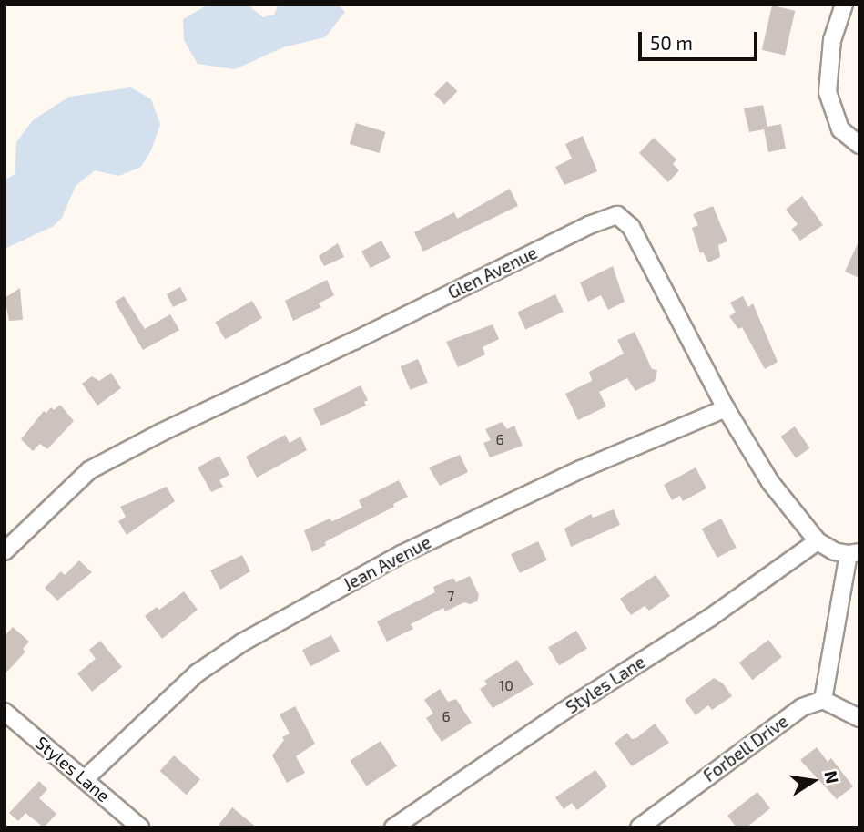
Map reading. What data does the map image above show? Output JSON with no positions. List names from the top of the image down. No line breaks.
{"streets":{"street":["Glen Avenue","Jean Avenue","Styles Lane","Forbell Drive"]},"crossings":[["Glen Avenue","Jean Avenue"],["Glen Avenue","Styles Lane"],["Jean Avenue","Styles Lane"]],"house_numbers":["6","7","10","6"],"scale_bar":"50 m","north":"right"}
